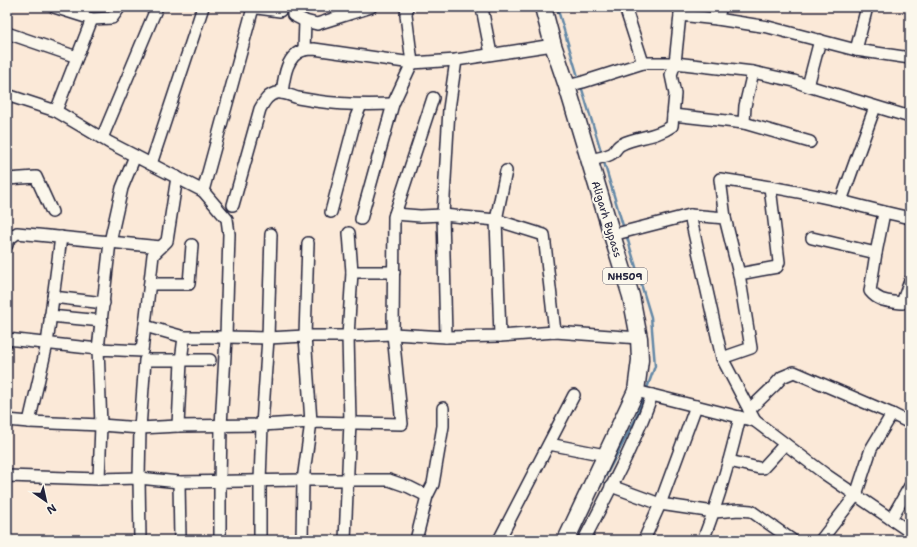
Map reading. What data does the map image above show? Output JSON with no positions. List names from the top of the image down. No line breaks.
{"streets":{"highway":["Aligarh Bypass","NH509"]},"north":"bottom right"}
